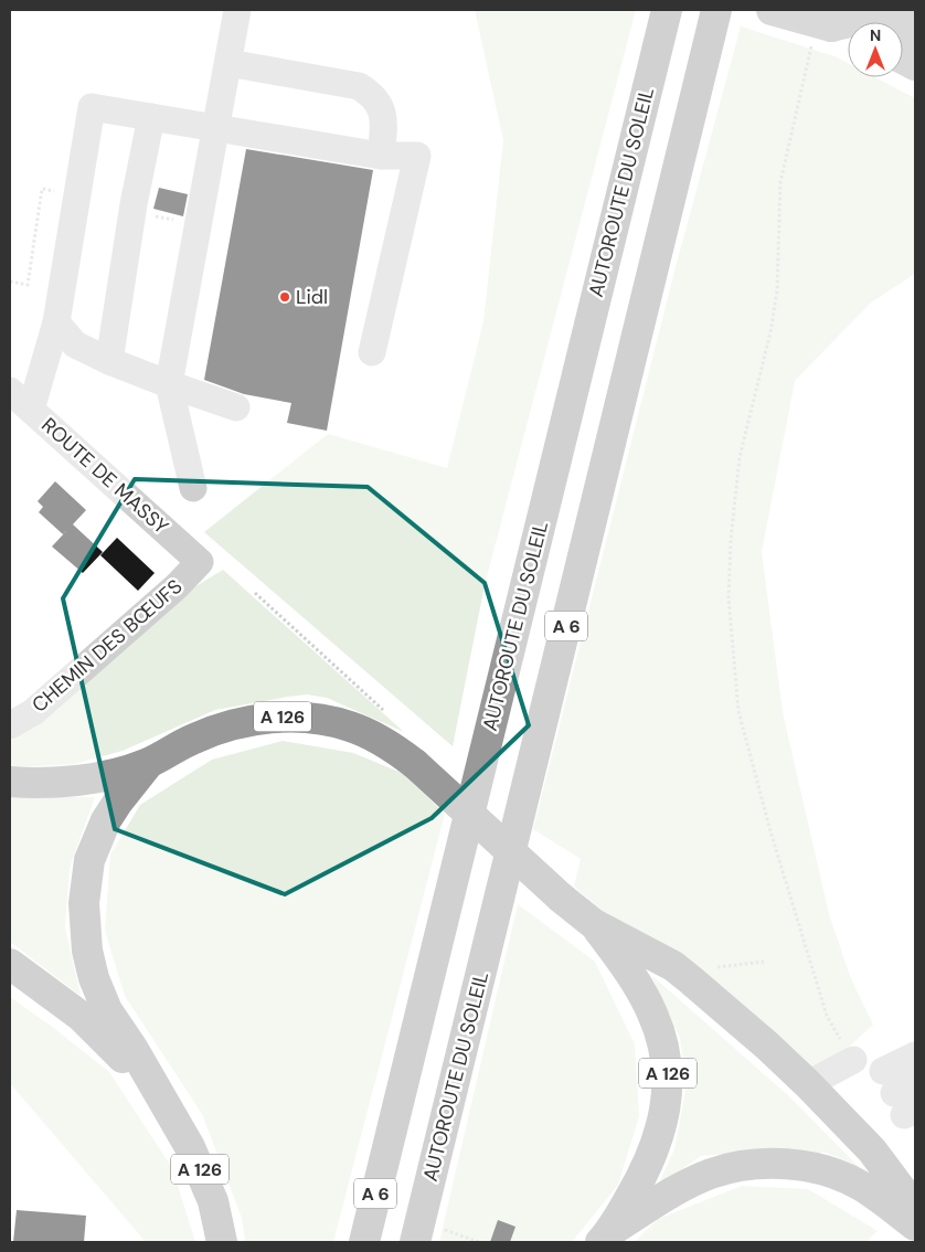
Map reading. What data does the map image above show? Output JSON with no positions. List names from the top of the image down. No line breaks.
{"streets":{"highway":["AUTOROUTE DU SOLEIL","A 6","A 126"],"street":["ROUTE DE MASSY","CHEMIN DES BŒUFS"]},"crossings":[["ROUTE DE MASSY","CHEMIN DES BŒUFS"]],"places":["Lidl"],"north":"top"}
